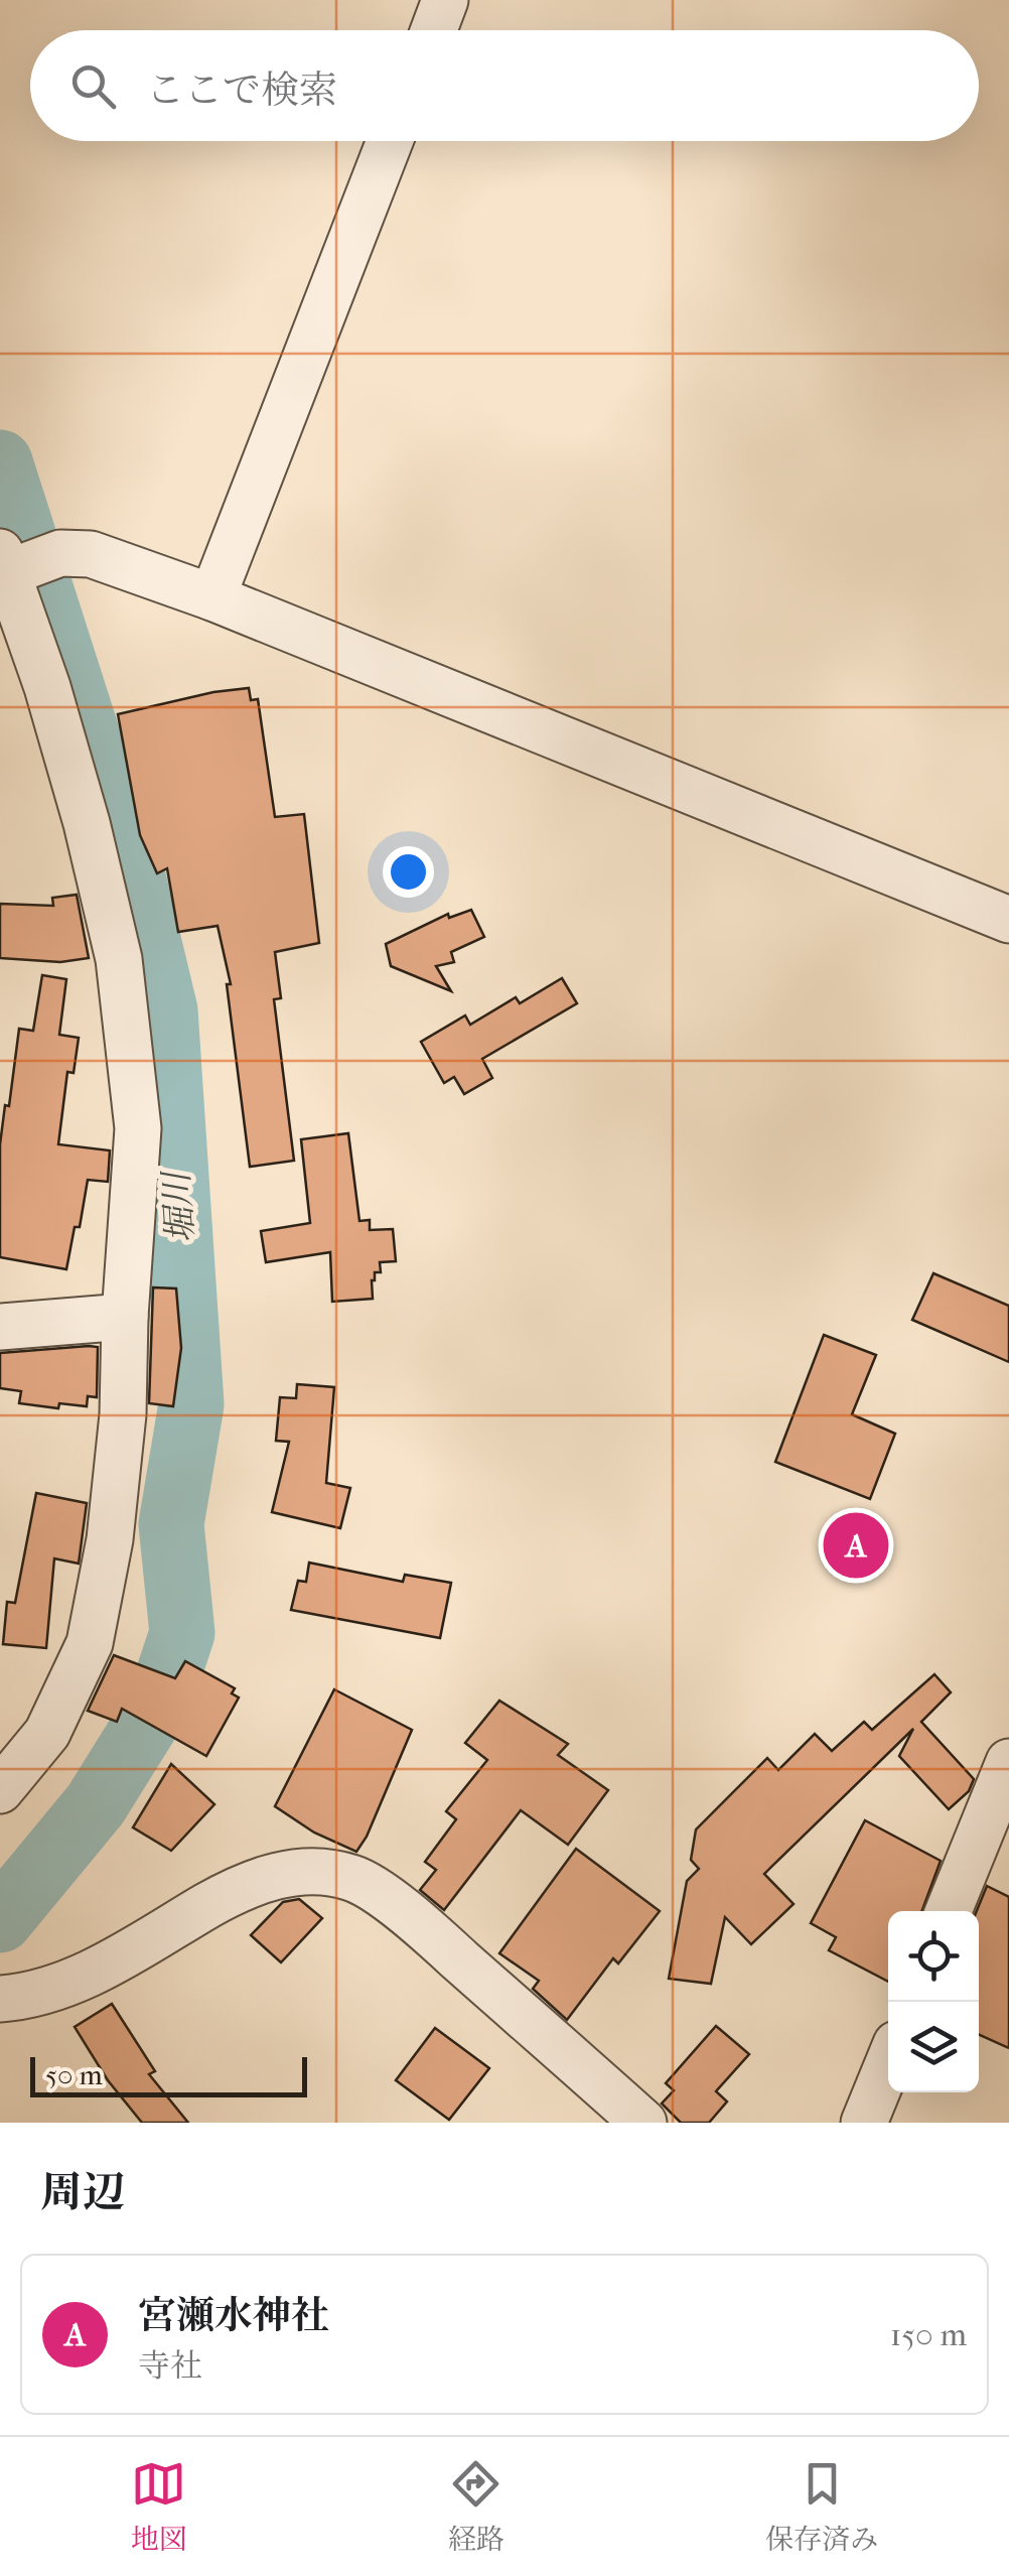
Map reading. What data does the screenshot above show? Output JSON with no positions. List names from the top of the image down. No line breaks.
{"water":["堀川"],"scale_bar":"50 m","page":{"search":"ここで検索","pins":"A","scale":"50 m","heading":"周辺","list":[{"mark":"A","name":"宮瀬水神社","note":"寺社","value":"150 m"}],"nav":["地図","経路","保存済み"]}}
